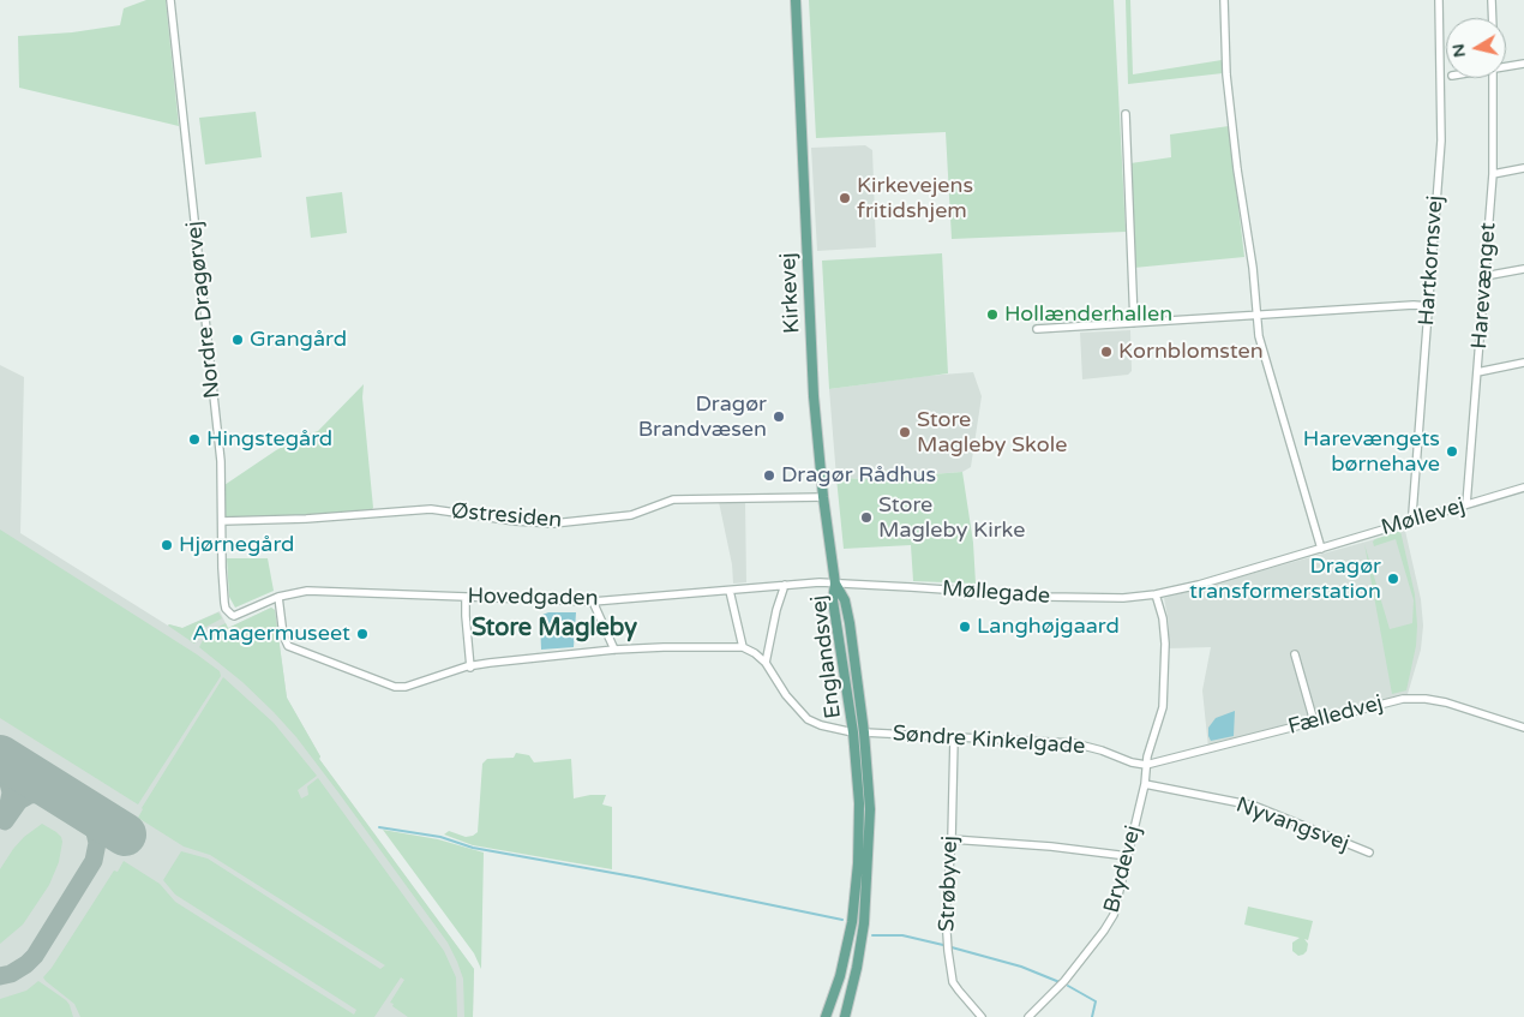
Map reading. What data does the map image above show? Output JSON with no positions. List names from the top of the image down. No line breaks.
{"streets":{"main road":["Kirkevej","Englandsvej"],"street":["Hartkornsvej","Harevænget","Nordre Dragørvej","Østresiden","Møllevej","Møllegade","Hovedgaden","Fælledvej","Søndre Kinkelgade","Nyvangsvej","Brydevej","Strøbyvej"]},"crossings":[["Hartkornsvej","Møllevej"],["Harevænget","Møllevej"],["Kirkevej","Østresiden"],["Kirkevej","Møllegade"],["Kirkevej","Hovedgaden"],["Kirkevej","Englandsvej"],["Nordre Dragørvej","Østresiden"],["Nordre Dragørvej","Hovedgaden"],["Møllevej","Møllegade"],["Møllevej","Brydevej"],["Møllegade","Hovedgaden"],["Møllegade","Englandsvej"],["Møllegade","Brydevej"],["Hovedgaden","Englandsvej"],["Englandsvej","Søndre Kinkelgade"],["Fælledvej","Søndre Kinkelgade"],["Fælledvej","Brydevej"],["Søndre Kinkelgade","Brydevej"],["Søndre Kinkelgade","Strøbyvej"],["Nyvangsvej","Brydevej"]],"districts":["Store Magleby"],"places":["Kirkevejens fritidshjem","Hollænderhallen","Grangård","Kornblomsten","Dragør Brandvæsen","Store Magleby Skole","Hingstegård","Harevængets børnehave","Dragør Rådhus","Store Magleby Kirke","Hjørnegård","Dragør transformerstation","Langhøjgaard","Amagermuseet"],"north":"left"}
